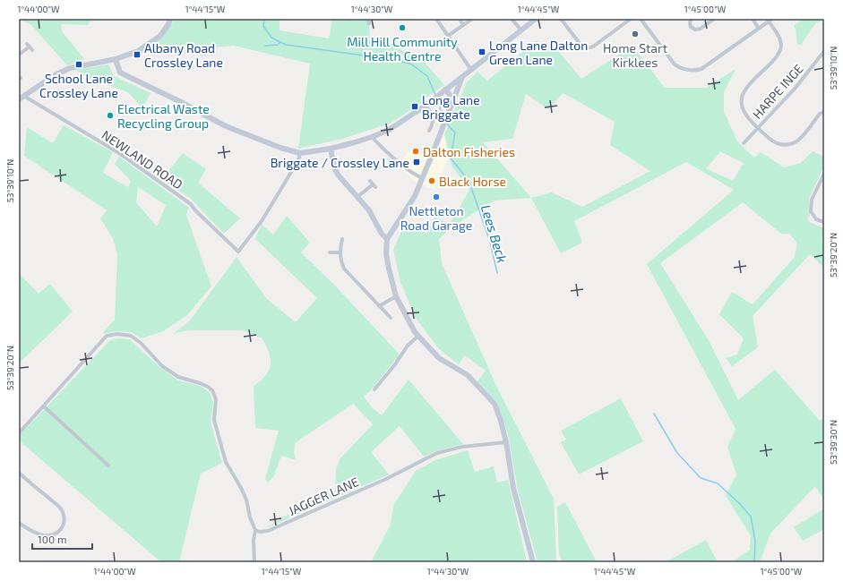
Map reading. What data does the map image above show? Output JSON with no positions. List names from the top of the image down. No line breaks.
{"streets":{"street":["HARPE INGE","NEWLAND ROAD","JAGGER LANE"]},"water":["Lees Beck"],"places":{"other":["Mill Hill Community Health Centre","Home Start Kirklees","Electrical Waste Recycling Group","Dalton Fisheries","Black Horse","Nettleton Road Garage"],"transit":["Long Lane Dalton Green Lane","Albany Road Crossley Lane","School Lane Crossley Lane","Long Lane Briggate","Briggate / Crossley Lane"]},"scale_bar":"100 m","coordinates":["1°44'00\"W","1°44'15\"W","1°44'30\"W","1°44'45\"W","1°45'00\"W","53°39'10\"N","53°39'20\"N","53°39'30\"N"]}
